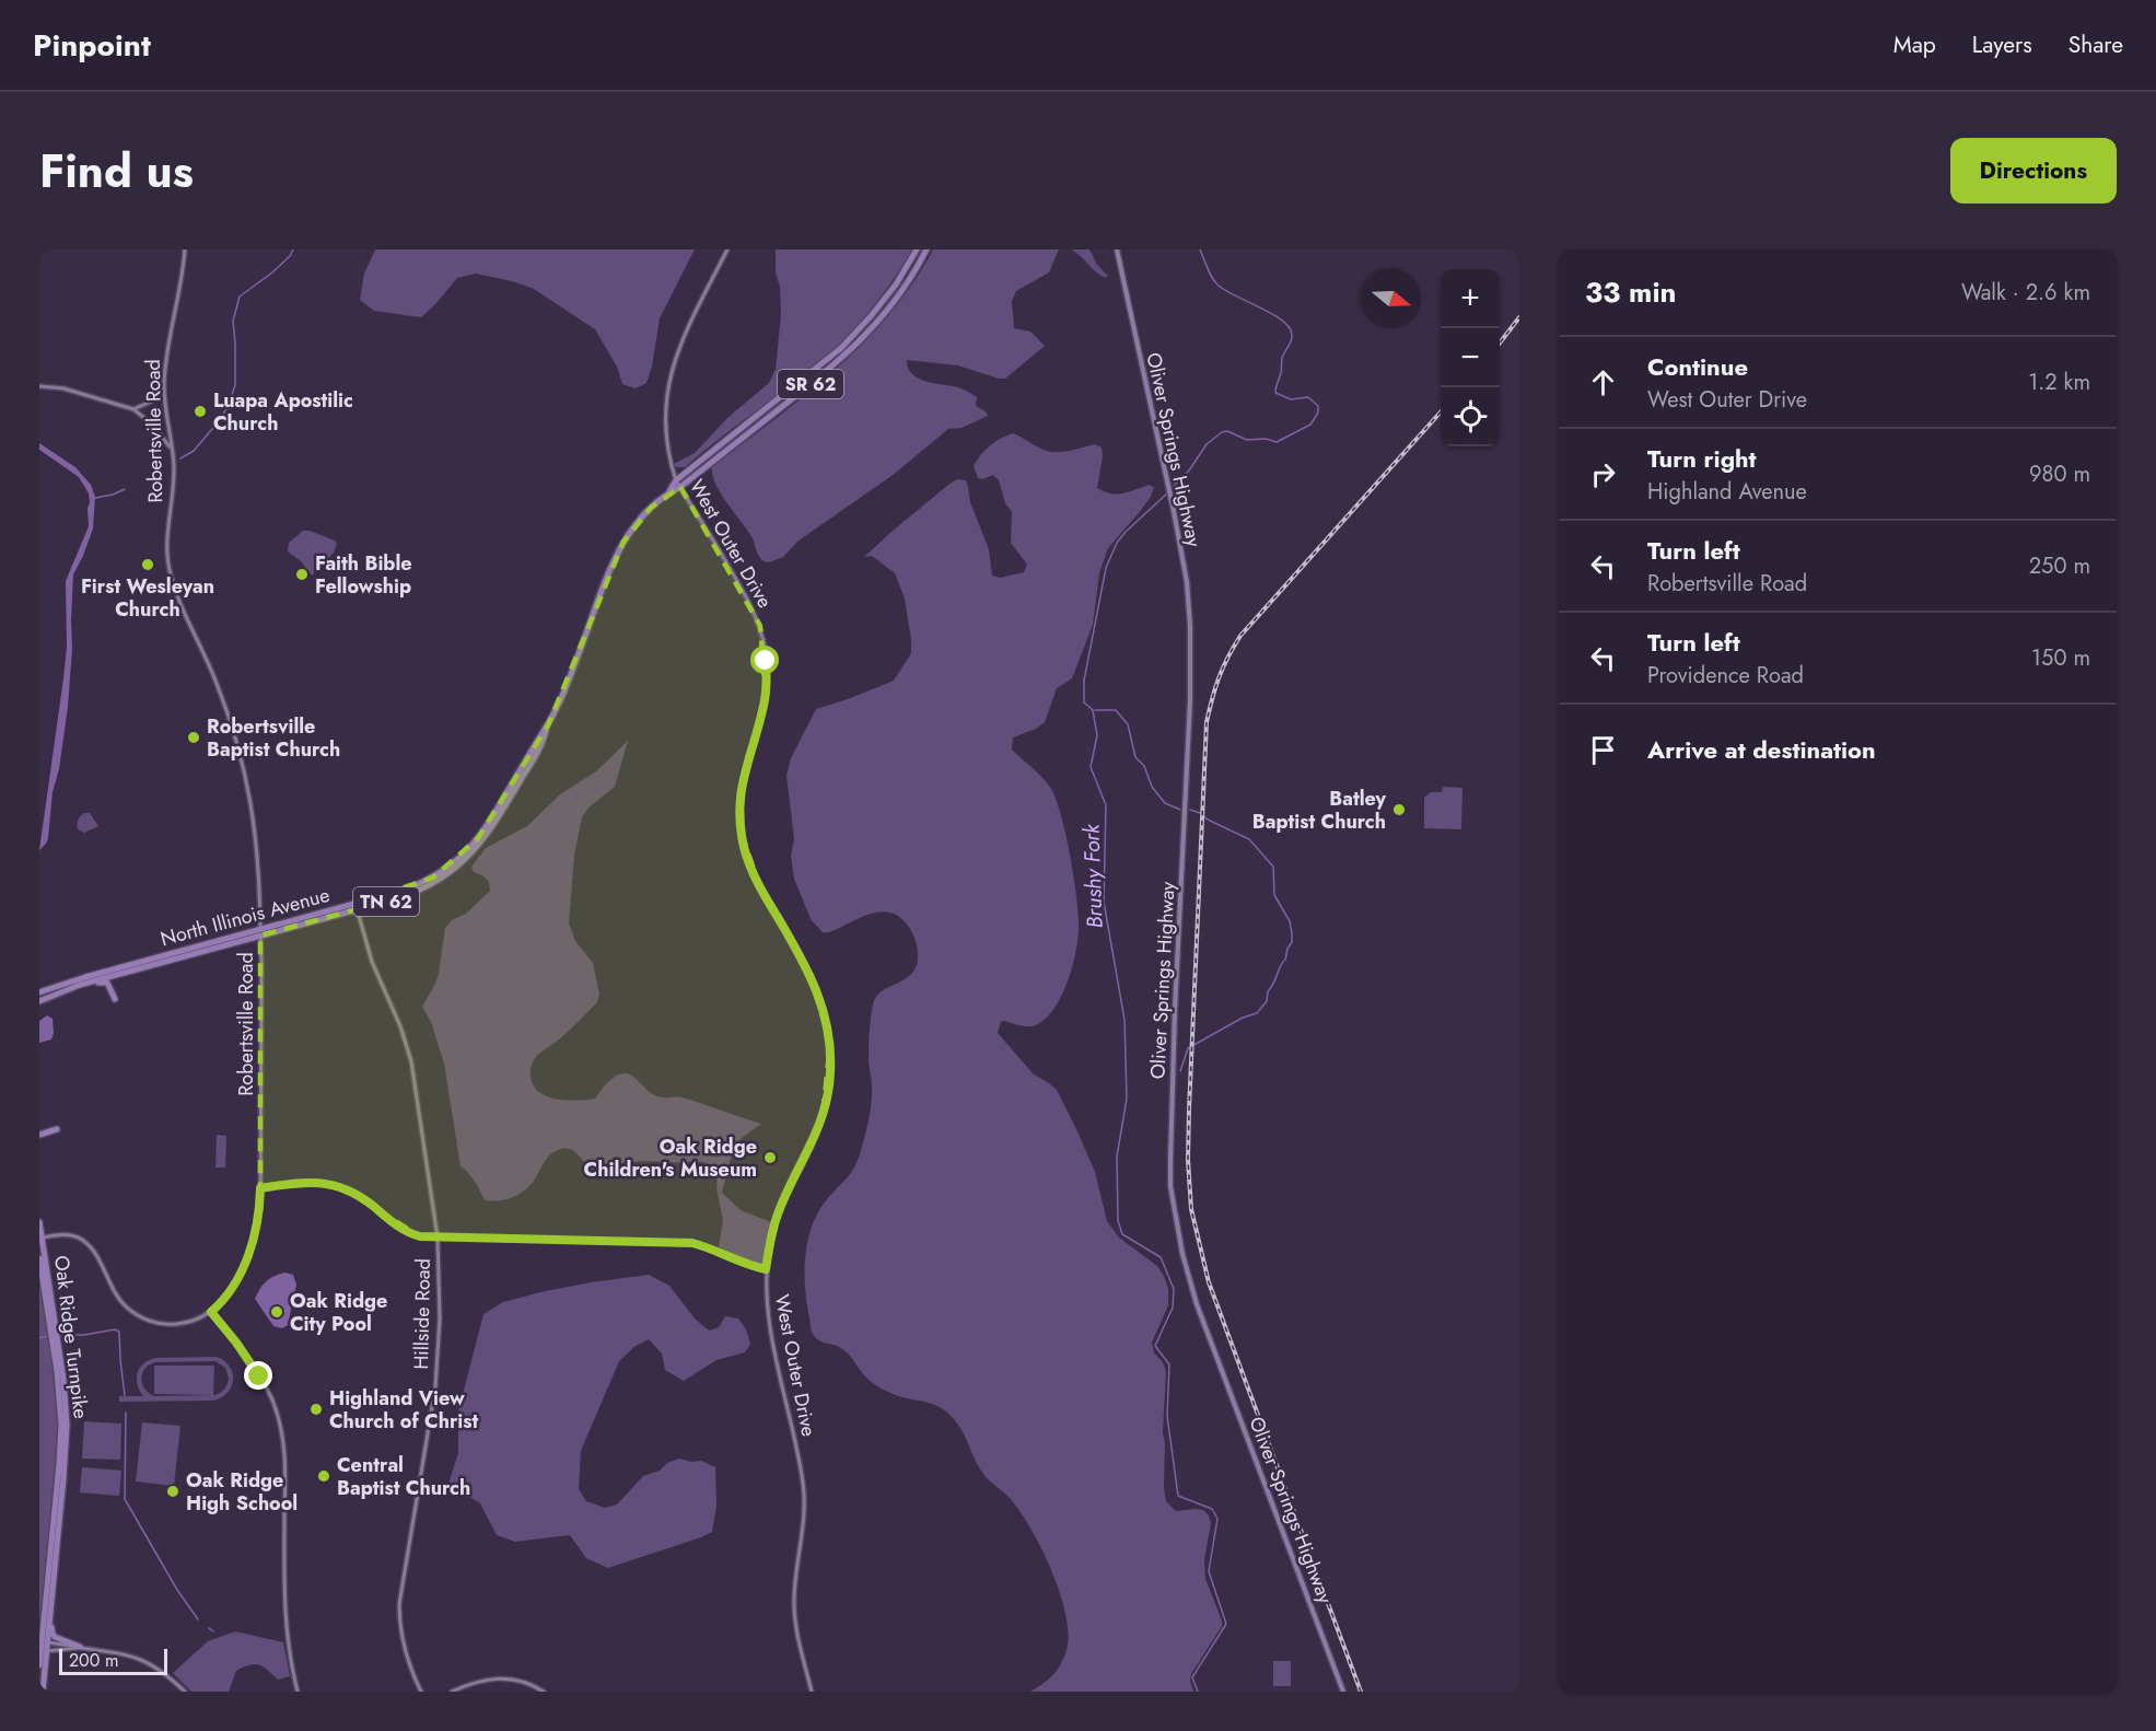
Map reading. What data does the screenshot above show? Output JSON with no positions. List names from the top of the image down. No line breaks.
{"streets":{"highway":["SR 62","TN 62","North Illinois Avenue","Oak Ridge Turnpike"],"main road":["Oliver Springs Highway"],"street":["Robertsville Road","West Outer Drive","Hillside Road"]},"crossings":[["SR 62","West Outer Drive"],["SR 62","North Illinois Avenue"],["Robertsville Road","TN 62"],["Robertsville Road","North Illinois Avenue"],["Robertsville Road","Oak Ridge Turnpike"],["TN 62","North Illinois Avenue"],["North Illinois Avenue","Hillside Road"]],"water":["Brushy Fork"],"places":["Luapa Apostilic Church","First Wesleyan Church","Faith Bible Fellowship","Robertsville Baptist Church","Batley Baptist Church","Oak Ridge Children's Museum","Oak Ridge City Pool","Highland View Church of Christ","Central Baptist Church","Oak Ridge High School"],"scale_bar":"200 m","north":"right","page":{"header":"Pinpoint","nav":["Map","Layers","Share"],"title":"Find us","buttons":"Directions","heading":["33 min","Walk · 2.6 km"],"map_buttons":["+","−"],"list":[["Continue","West Outer Drive","1.2 km"],["Turn right","Highland Avenue","980 m"],["Turn left","Robertsville Road","250 m"],["Turn left","Providence Road","150 m"],"Arrive at destination"],"scale":"200 m"}}
